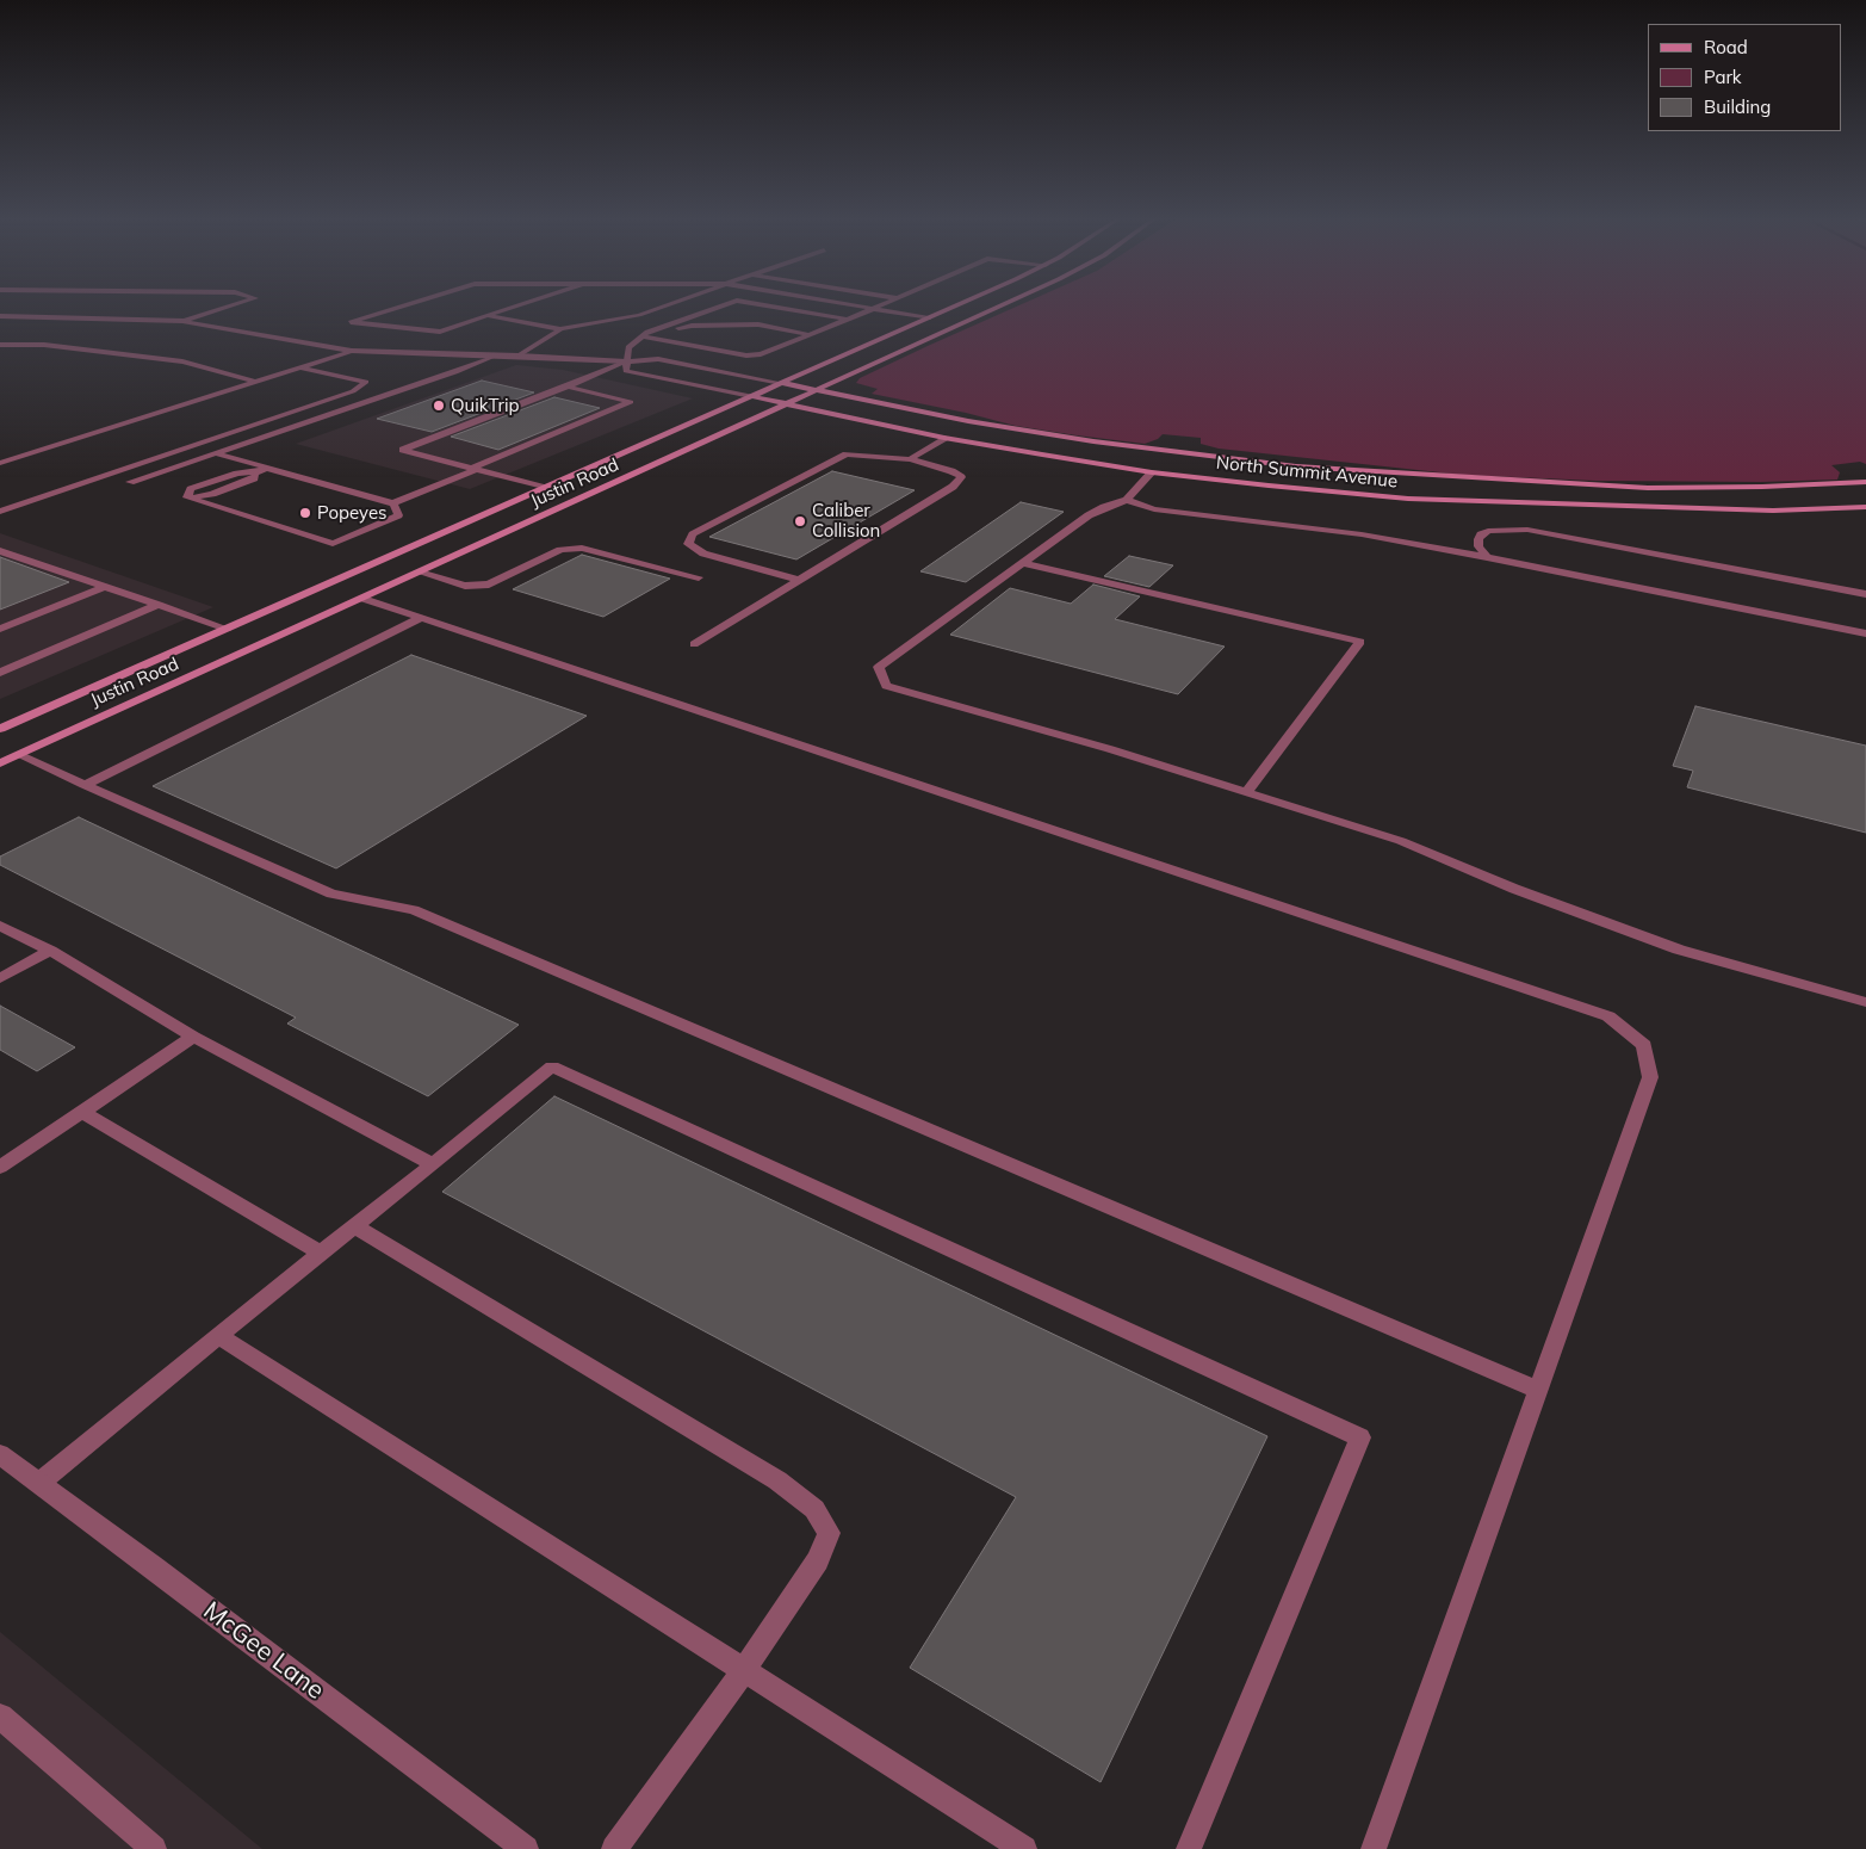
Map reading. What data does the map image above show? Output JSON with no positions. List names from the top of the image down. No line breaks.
{"streets":{"main road":["North Summit Avenue","Justin Road"],"street":["McGee Lane"]},"crossings":[["North Summit Avenue","Justin Road"]],"places":["QuikTrip","Popeyes","Caliber Collision"],"legend":["Road","Park","Building"]}
